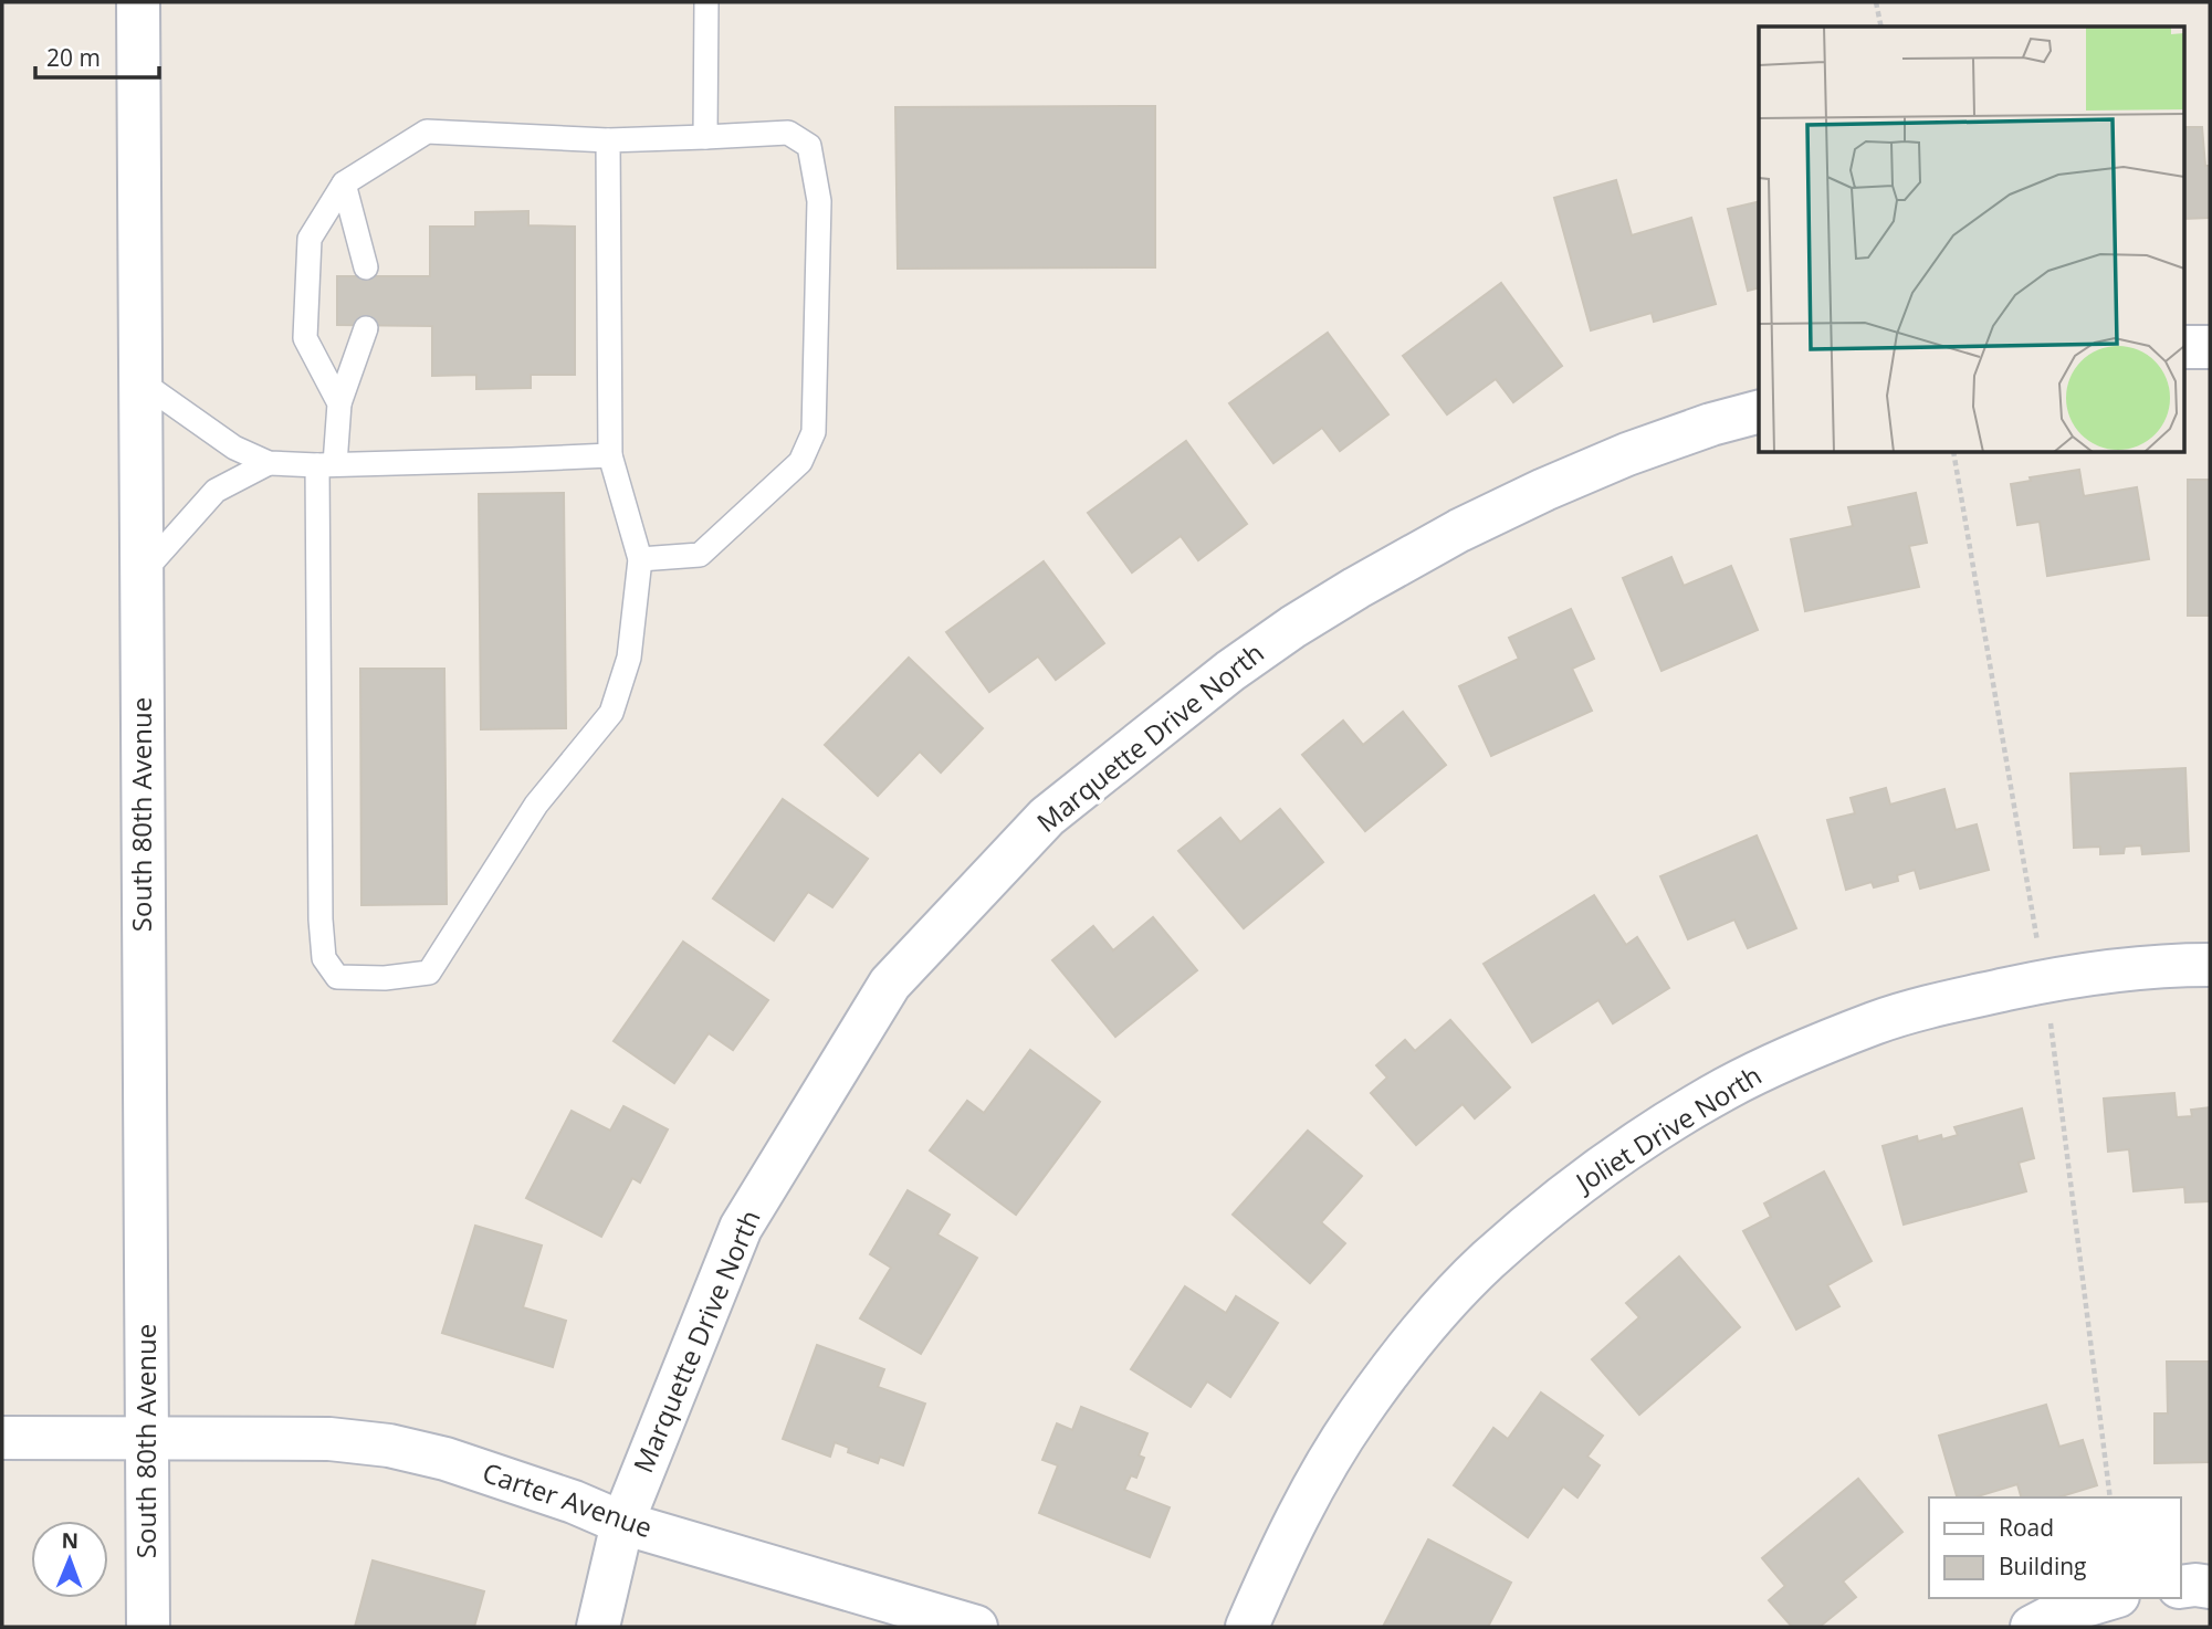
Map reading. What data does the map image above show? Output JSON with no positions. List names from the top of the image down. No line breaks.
{"streets":{"street":["Marquette Drive North","South 80th Avenue","Joliet Drive North","Carter Avenue"]},"crossings":[["Marquette Drive North","Carter Avenue"],["South 80th Avenue","Carter Avenue"]],"legend":["Road","Building"],"scale_bar":"20 m","north":"top"}
